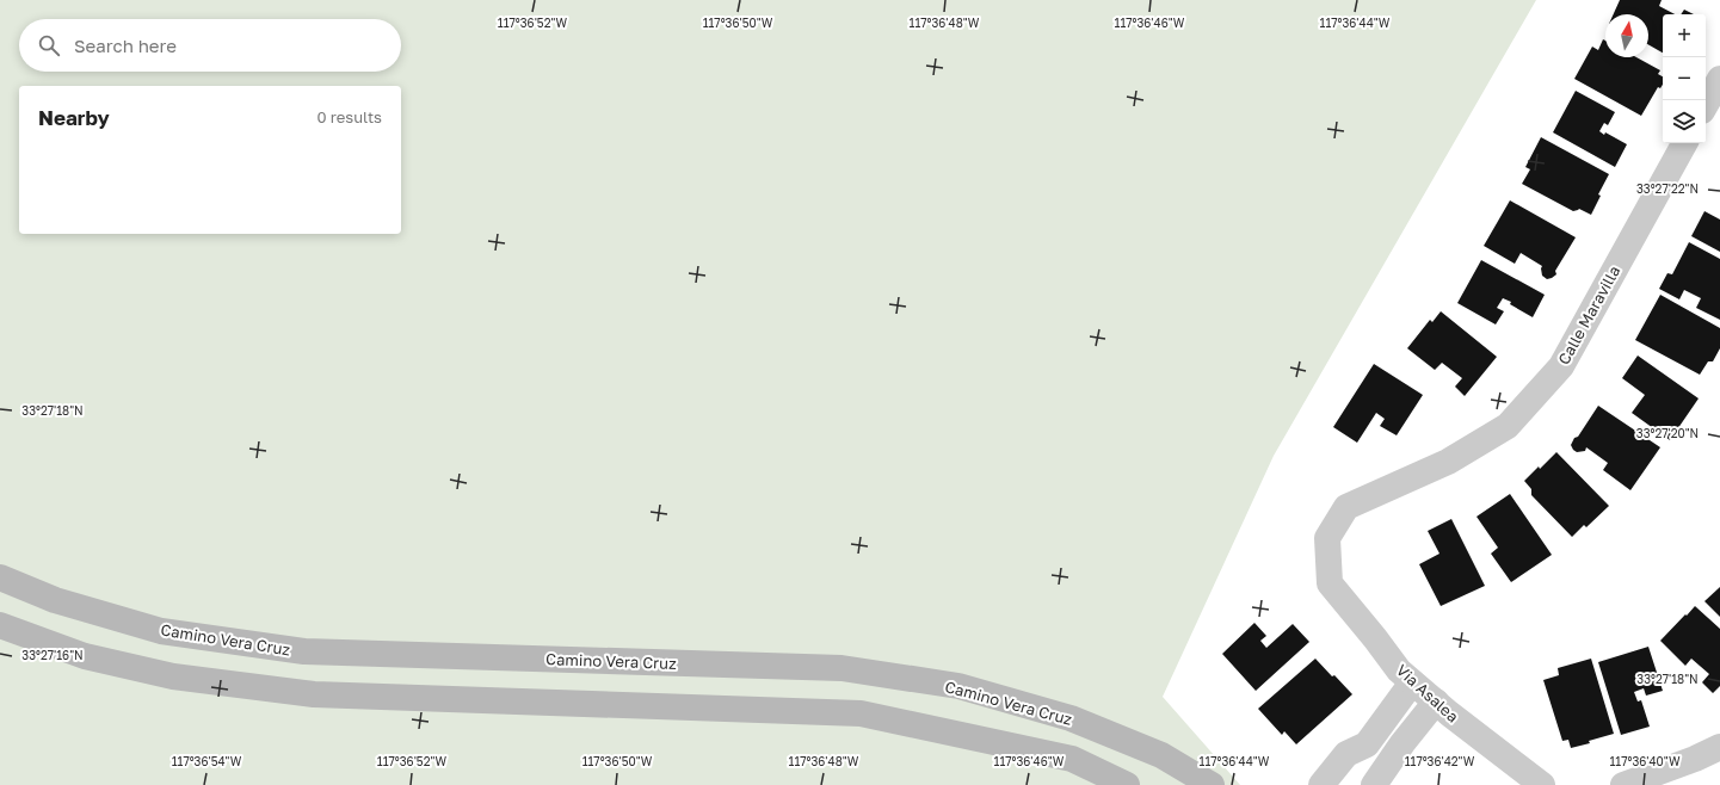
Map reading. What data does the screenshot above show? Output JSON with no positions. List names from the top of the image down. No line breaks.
{"streets":{"main road":["Camino Vera Cruz"],"street":["Calle Maravilla","Via Asalea"]},"crossings":[["Calle Maravilla","Via Asalea"]],"north":"top","page":{"map_buttons":["+","−"],"search":"Search here","heading":["Nearby","0 results"]},"coordinates":["117°36'52\"W","117°36'50\"W","117°36'48\"W","117°36'46\"W","117°36'44\"W","33°27'22\"N","33°27'18\"N","33°27'20\"N","33°27'16\"N","117°36'54\"W","117°36'42\"W","117°36'40\"W"]}
